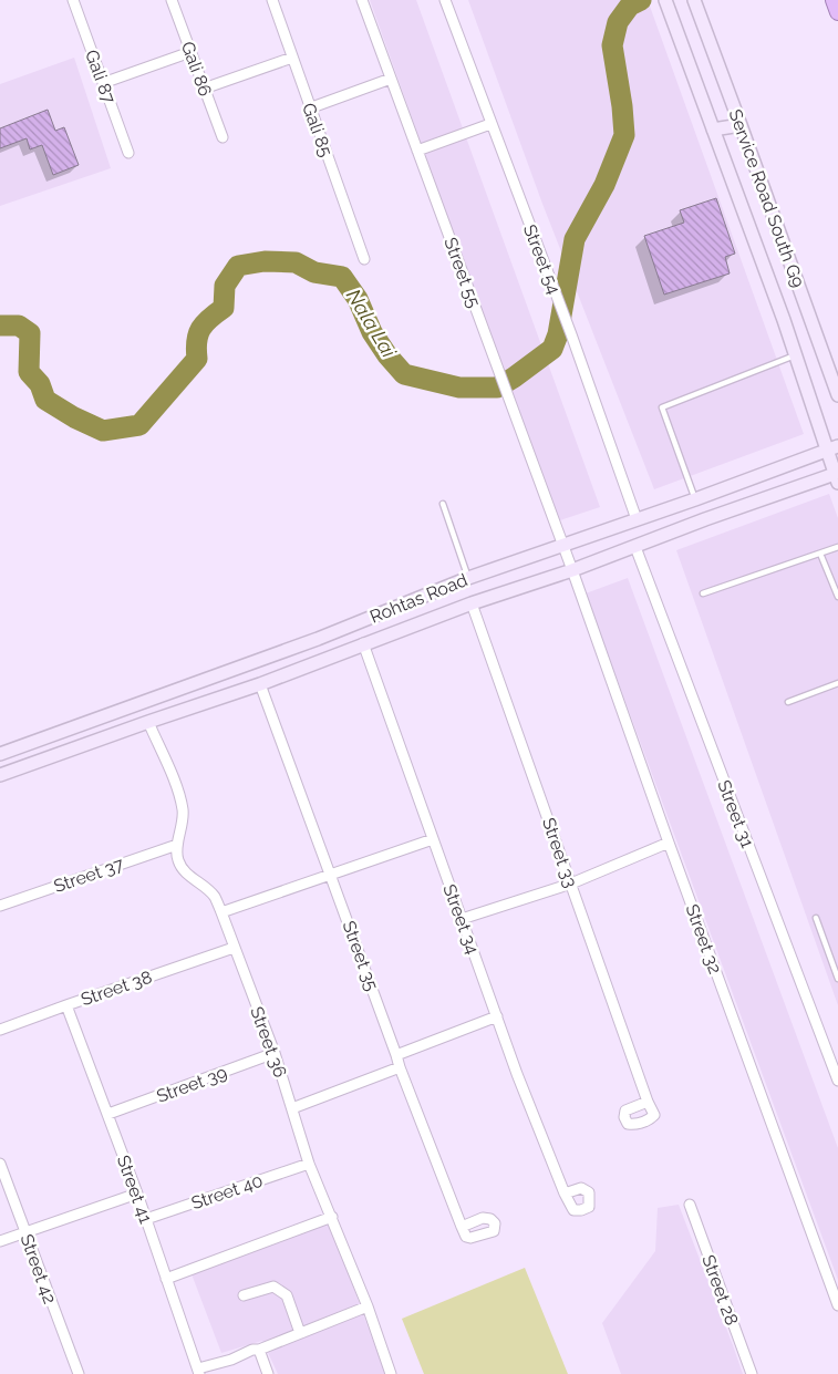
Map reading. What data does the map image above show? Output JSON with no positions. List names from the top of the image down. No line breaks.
{"streets":{"main road":["Service Road South G9","Rohtas Road"],"street":["Gali 86","Gali 87","Gali 85","Street 54","Street 55","Street 31","Street 33","Street 37","Street 34","Street 32","Street 35","Street 38","Street 36","Street 39","Street 41","Street 40","Street 42","Street 28"]},"crossings":[["Service Road South G9","Rohtas Road"],["Street 54","Rohtas Road"],["Street 55","Rohtas Road"],["Street 55","Street 32"],["Rohtas Road","Street 31"],["Rohtas Road","Street 33"],["Rohtas Road","Street 34"],["Rohtas Road","Street 32"],["Rohtas Road","Street 35"],["Rohtas Road","Street 36"],["Street 37","Street 36"],["Street 38","Street 36"],["Street 38","Street 41"],["Street 36","Street 39"],["Street 36","Street 40"],["Street 39","Street 41"],["Street 41","Street 40"]],"water":["Nala Lai"]}
